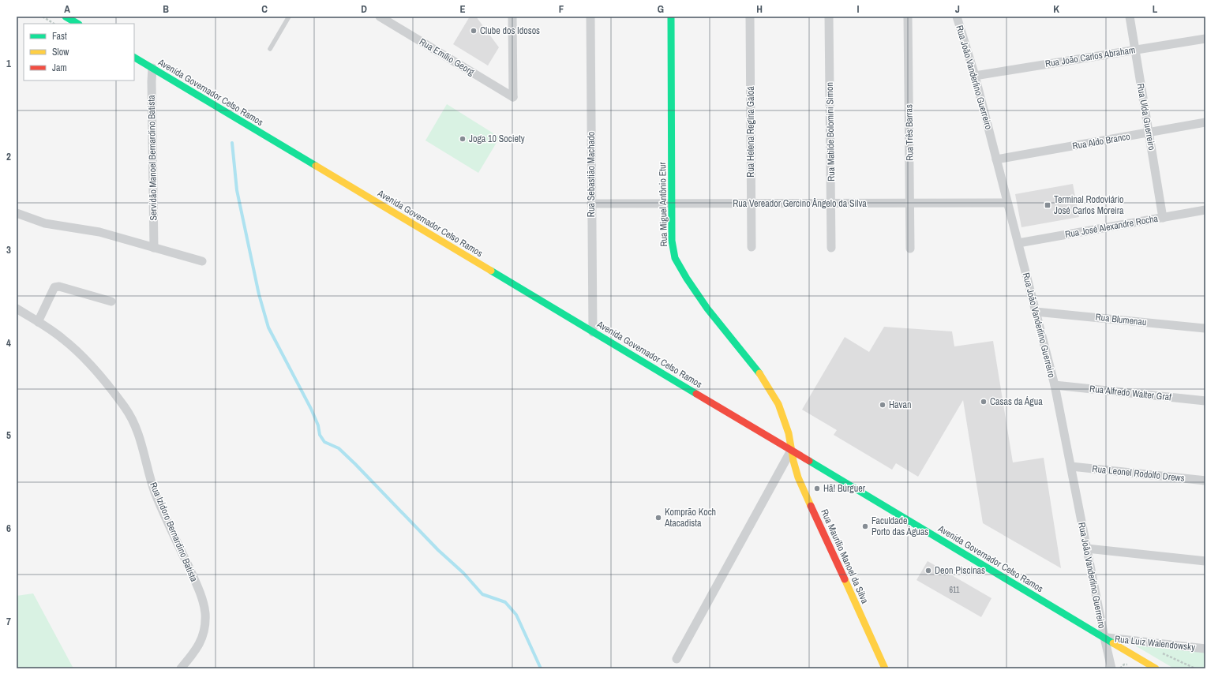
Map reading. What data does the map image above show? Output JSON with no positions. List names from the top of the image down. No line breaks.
{"streets":{"main road":["Avenida Governador Celso Ramos","Rua Miguel Antônio Etur","Rua Maurílio Manoel da Silva"],"street":["Rua Emílio Georg","Rua João Carlos Abraham","Rua João Vanderlino Guerreiro","Rua Ulda Guerreiro","Rua Helena Regina Galoá","Rua Matilde Bolomini Simon","Rua Três Barras","Rua Aldo Branco","Servidão Manoel Bernardino Batista","Rua Sebastião Machado","Rua Vereador Gercino Ângelo da Silva","Rua José Alexandre Rocha","Rua Blumenau","Rua Alfredo Walter Graf","Rua Leonel Rodolfo Drews","Rua Izidoro Bernardino Batista","Rua Luiz Walendowsky"]},"crossings":[["Rua João Carlos Abraham","Rua João Vanderlino Guerreiro"],["Rua João Carlos Abraham","Rua Ulda Guerreiro"],["Rua João Vanderlino Guerreiro","Avenida Governador Celso Ramos"],["Rua João Vanderlino Guerreiro","Rua Aldo Branco"],["Rua João Vanderlino Guerreiro","Rua Vereador Gercino Ângelo da Silva"],["Rua João Vanderlino Guerreiro","Rua José Alexandre Rocha"],["Rua João Vanderlino Guerreiro","Rua Blumenau"],["Rua João Vanderlino Guerreiro","Rua Alfredo Walter Graf"],["Rua João Vanderlino Guerreiro","Rua Leonel Rodolfo Drews"],["Rua João Vanderlino Guerreiro","Rua Luiz Walendowsky"],["Avenida Governador Celso Ramos","Servidão Manoel Bernardino Batista"],["Avenida Governador Celso Ramos","Rua Sebastião Machado"],["Avenida Governador Celso Ramos","Rua Miguel Antônio Etur"],["Avenida Governador Celso Ramos","Rua Maurílio Manoel da Silva"],["Avenida Governador Celso Ramos","Rua Luiz Walendowsky"],["Rua Ulda Guerreiro","Rua Aldo Branco"],["Rua Ulda Guerreiro","Rua José Alexandre Rocha"],["Rua Helena Regina Galoá","Rua Vereador Gercino Ângelo da Silva"],["Rua Matilde Bolomini Simon","Rua Vereador Gercino Ângelo da Silva"],["Rua Três Barras","Rua Vereador Gercino Ângelo da Silva"],["Rua Sebastião Machado","Rua Vereador Gercino Ângelo da Silva"],["Rua Vereador Gercino Ângelo da Silva","Rua Miguel Antônio Etur"],["Rua Miguel Antônio Etur","Rua Maurílio Manoel da Silva"]],"places":{"other":["Clube dos Idosos","Joga 10 Society","Casas da Água","Havan","Hã! Búrguer","Komprão Koch Atacadista","Faculdade Porto das Águas","Deon Piscinas"],"transit":["Terminal Rodoviário José Carlos Moreira"]},"house_numbers":["611"],"legend":["Fast","Slow","Jam"],"grid":{"columns":["A","B","C","D","E","F","G","H","I","J","K","L"],"rows":["1","2","3","4","5","6","7"]}}
